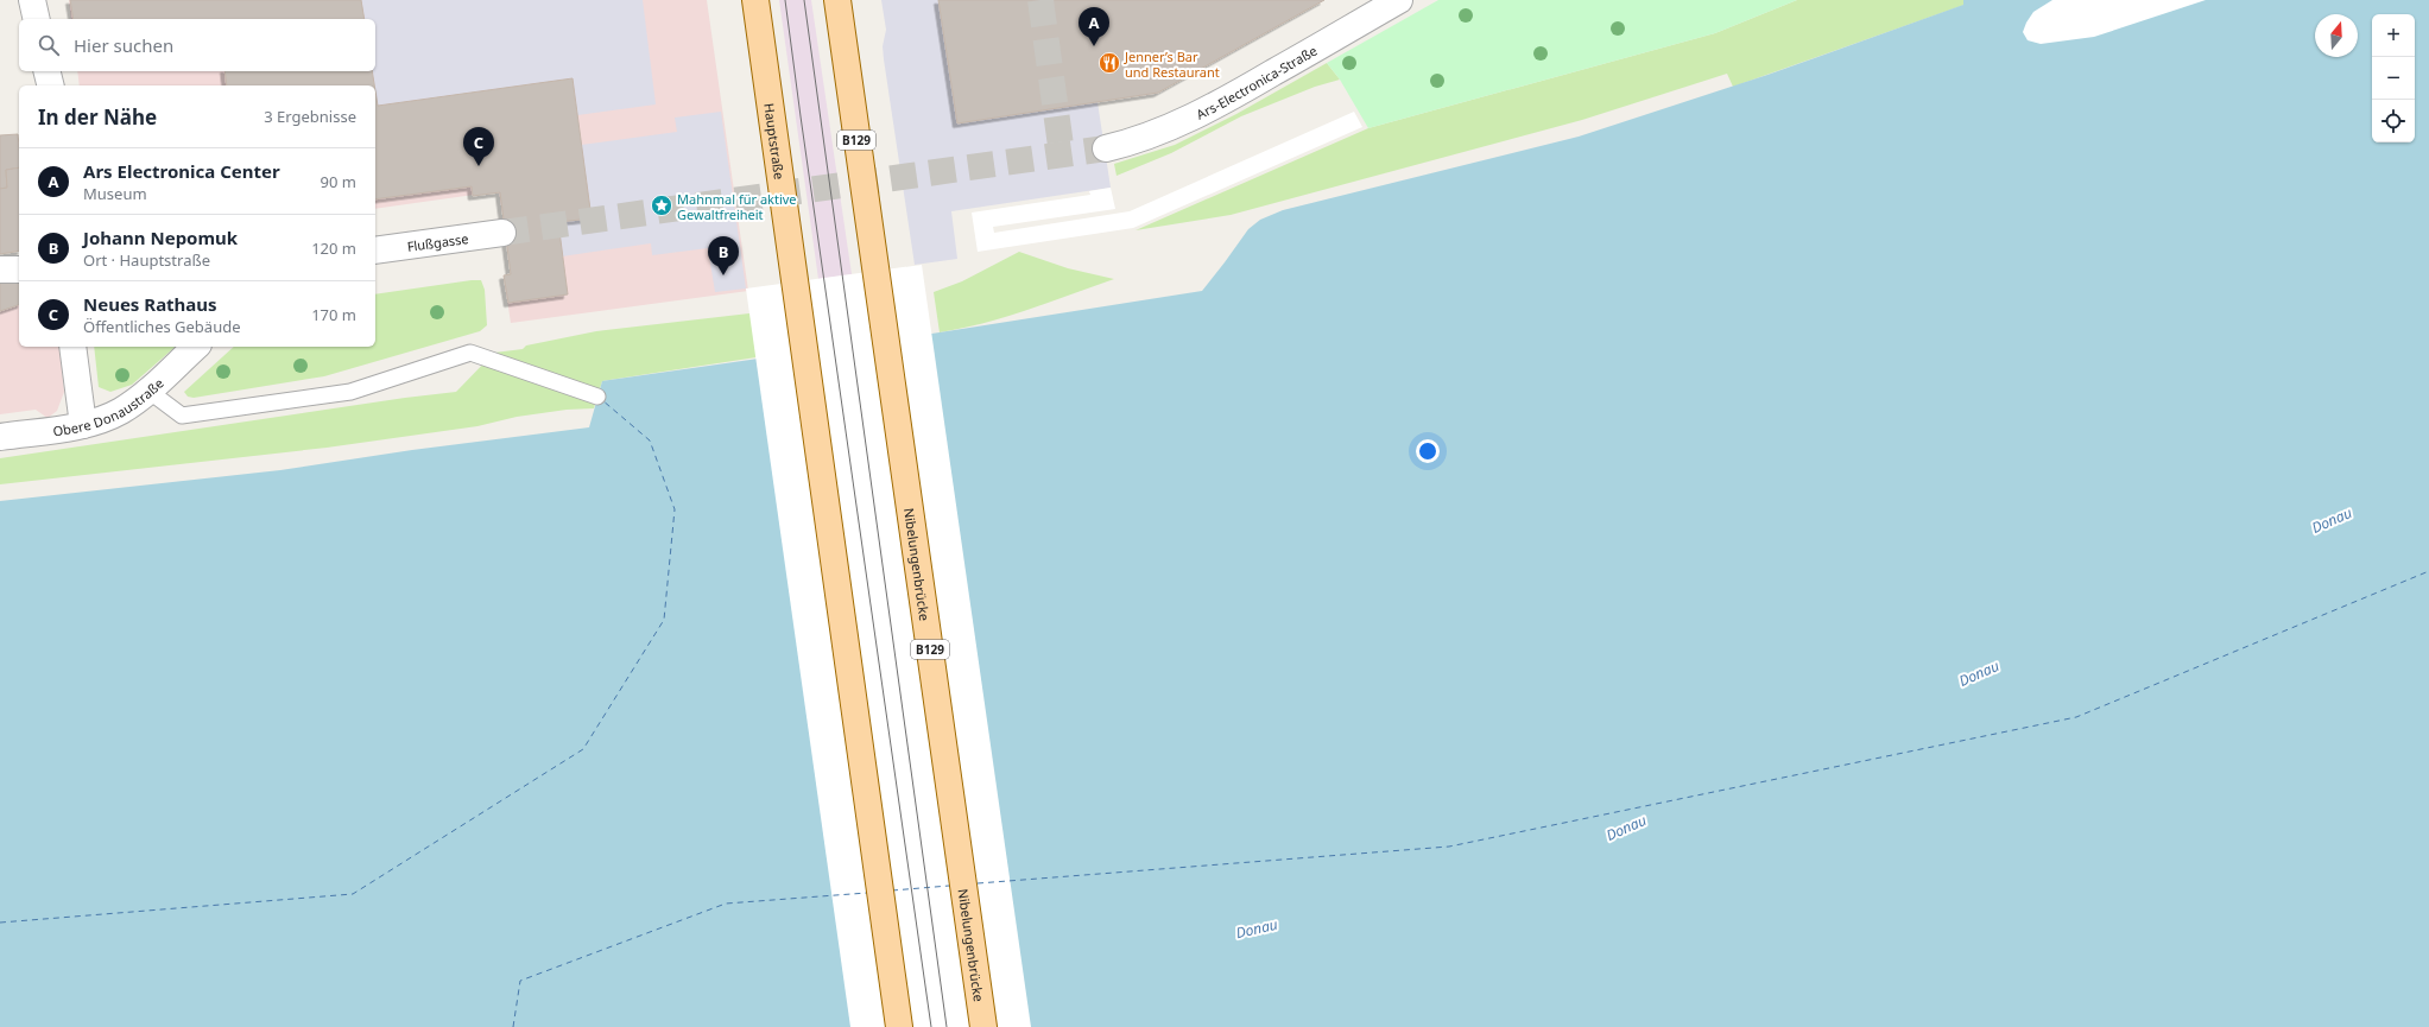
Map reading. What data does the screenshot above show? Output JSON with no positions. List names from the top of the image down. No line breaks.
{"streets":{"main road":["B129","Hauptstraße","Nibelungenbrücke"],"street":["Ars-Electronica-Straße","Flußgasse","Obere Donaustraße"]},"water":["Donau"],"places":{"restaurant":["Jenner’s Bar und Restaurant"],"place":["Mahnmal für aktive Gewaltfreiheit"]},"north":"top","page":{"pins":["A","C","B"],"map_buttons":["+","−"],"search":"Hier suchen","heading":["In der Nähe","3 Ergebnisse"],"list":[{"mark":"A","name":"Ars Electronica Center","note":"Museum","value":"90 m"},{"mark":"B","name":"Johann Nepomuk","note":"Ort · Hauptstraße","value":"120 m"},{"mark":"C","name":"Neues Rathaus","note":"Öffentliches Gebäude","value":"170 m"}]}}
